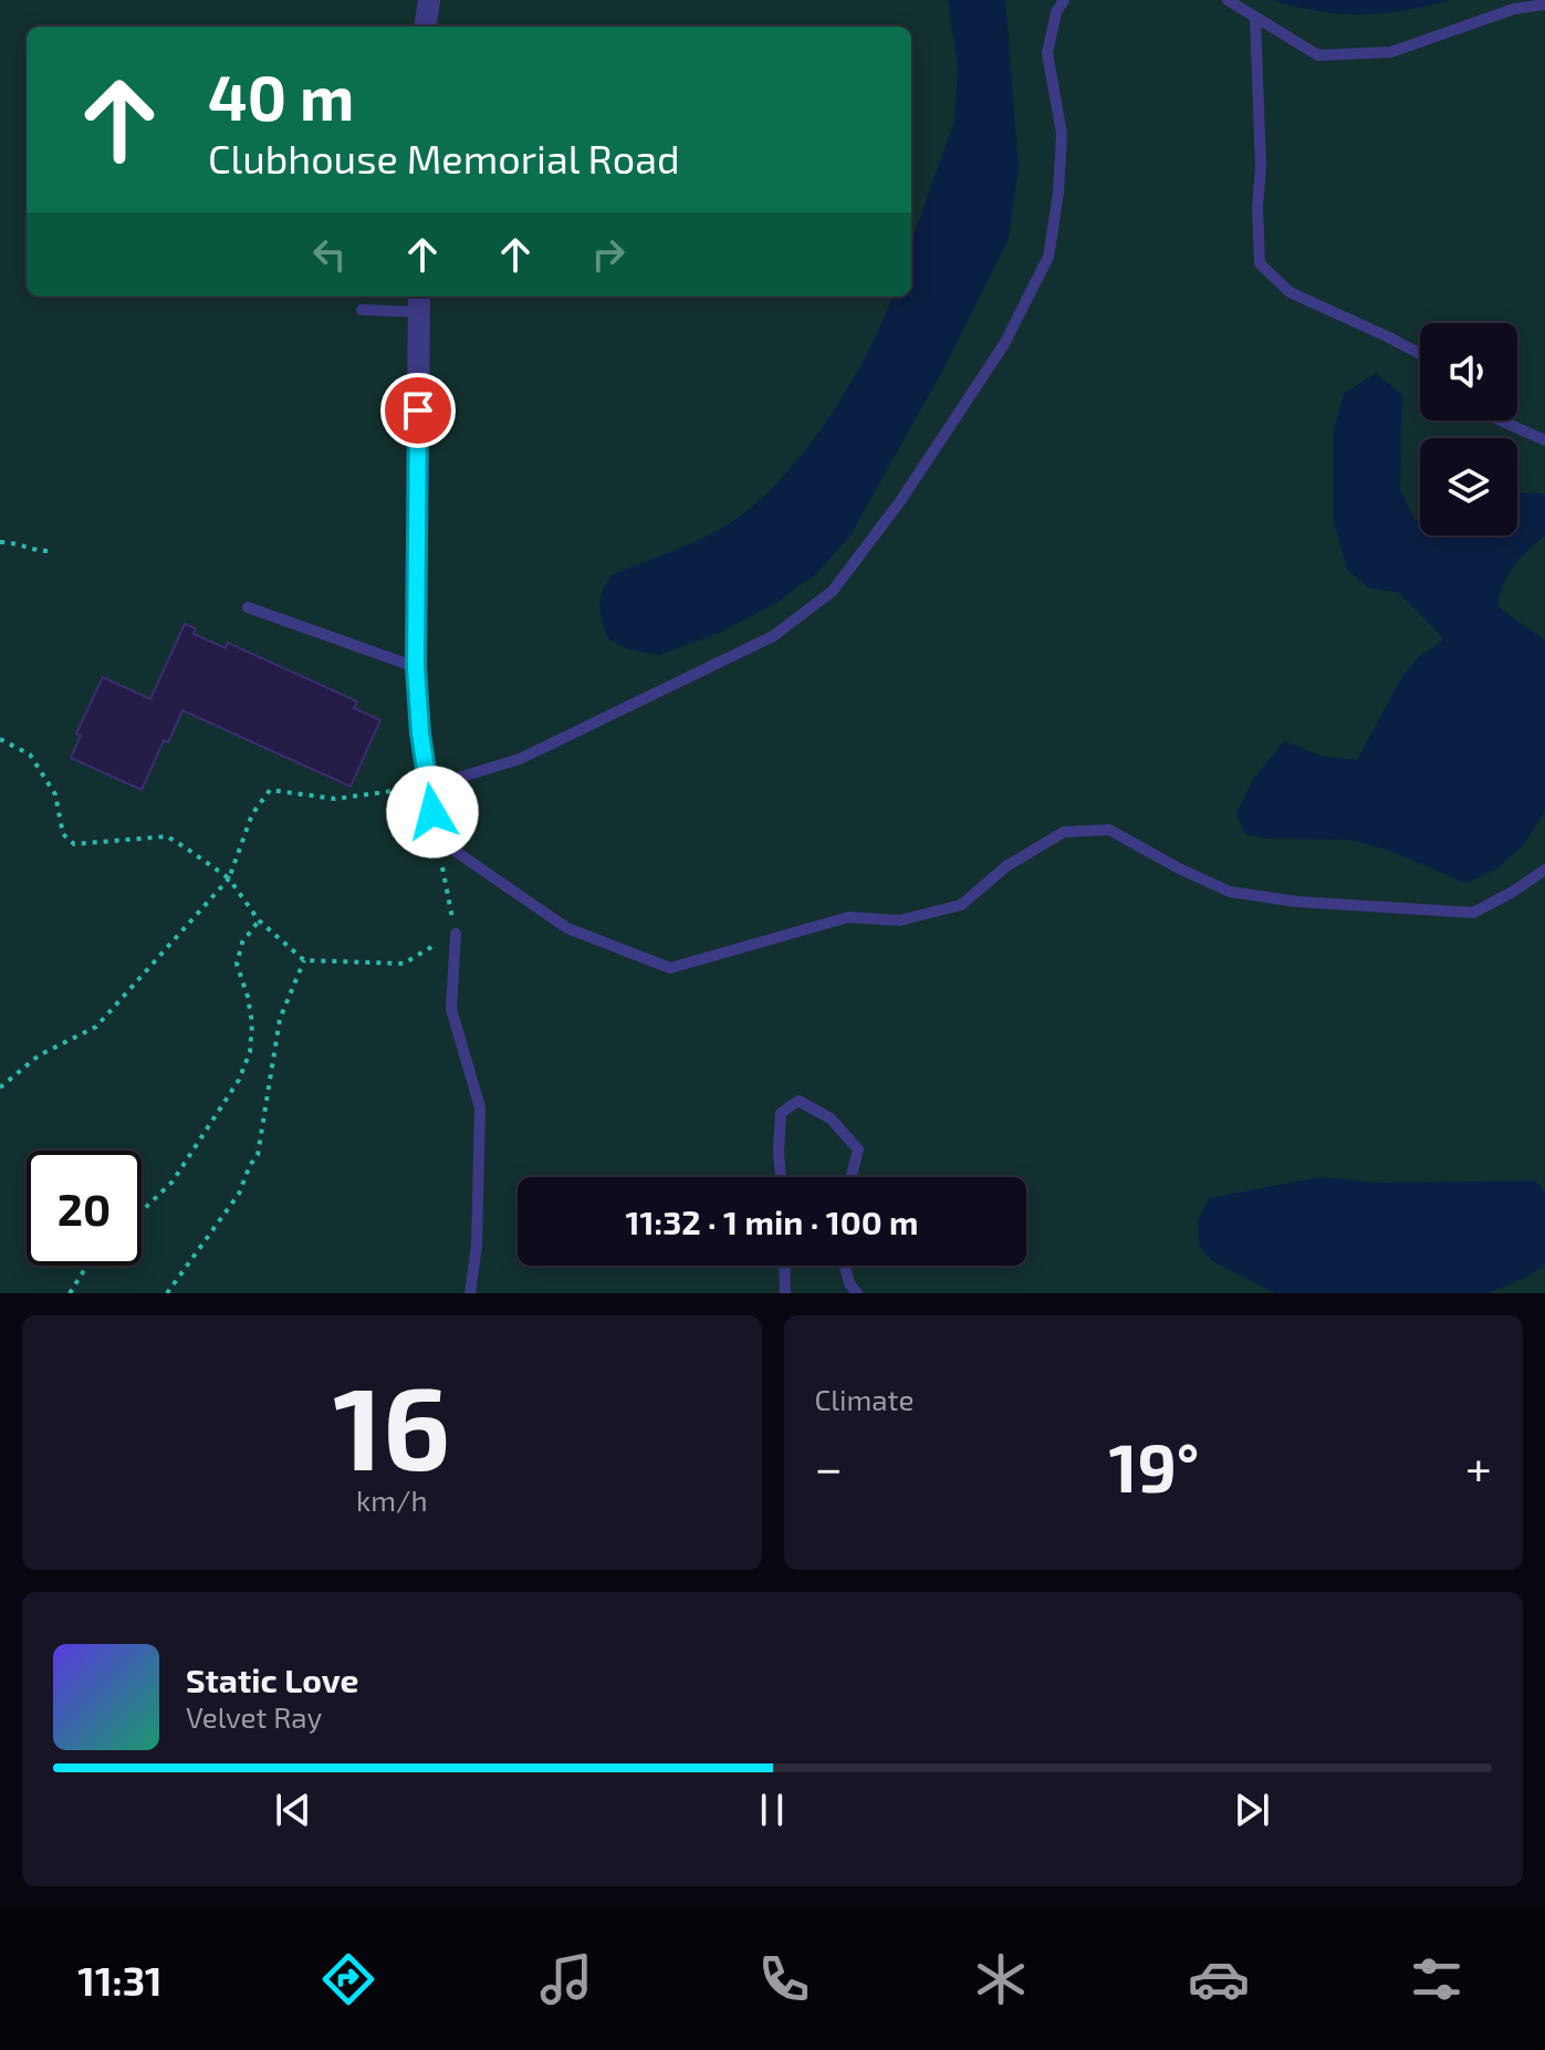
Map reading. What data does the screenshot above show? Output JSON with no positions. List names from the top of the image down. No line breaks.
{"page":{"turn":["40 m","Clubhouse Memorial Road"],"limit":"20","trip":"11:32 · 1 min · 100 m","tile":[["16","km/h"],"Climate"],"heat":["−","19°","+"],"song":["Static Love","Velvet Ray"],"tabs":"11:31"}}
